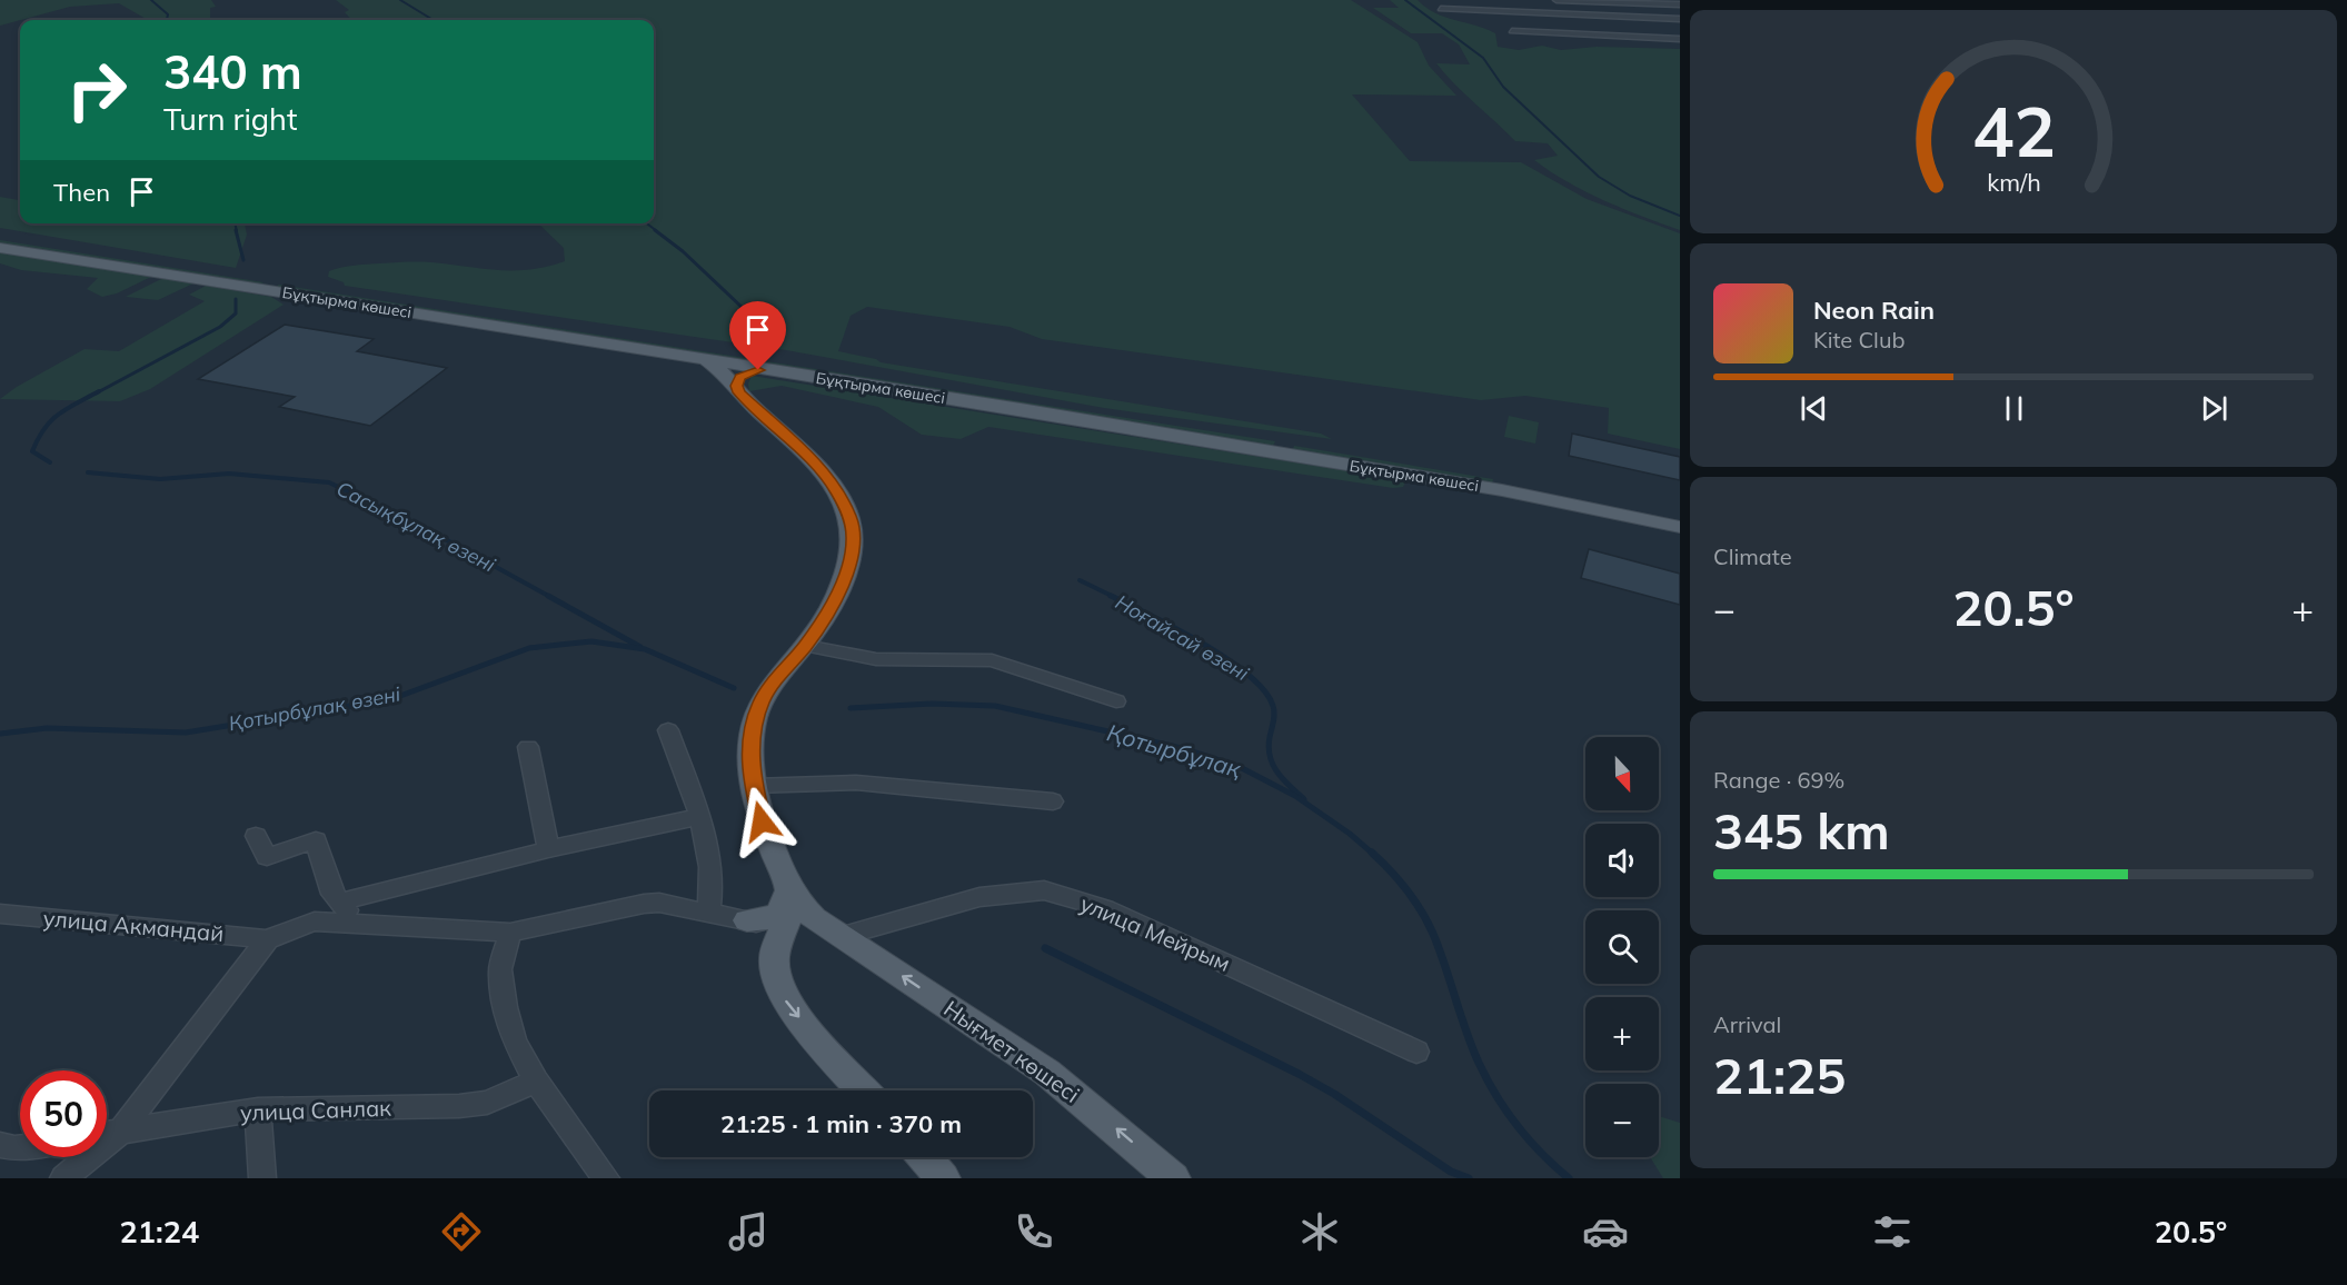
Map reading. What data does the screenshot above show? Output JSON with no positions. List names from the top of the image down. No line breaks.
{"streets":{"main road":["Бұқтырма көшесі","Нығмет көшесі"],"street":["улица Акмандай","улица Мейрым","улица Санлак"]},"crossings":[["улица Мейрым","Нығмет көшесі"]],"one_way":["Нығмет көшесі"],"water":["Сасықбұлақ өзені","Ноғайсай өзені","Қотырбұлақ өзені","Қотырбұлақ"],"north":"bottom","page":{"turn":["340 m","Turn right"],"then":"Then","song":["Neon Rain","Kite Club"],"tile":["Climate",["Range · 69%","345 km"],["Arrival","21:25"]],"heat":["−","20.5°","+"],"map_buttons":["+","−"],"limit":"50","trip":"21:25 · 1 min · 370 m","tabs":["21:24","20.5°"],"gauge":["42","km/h"]}}
